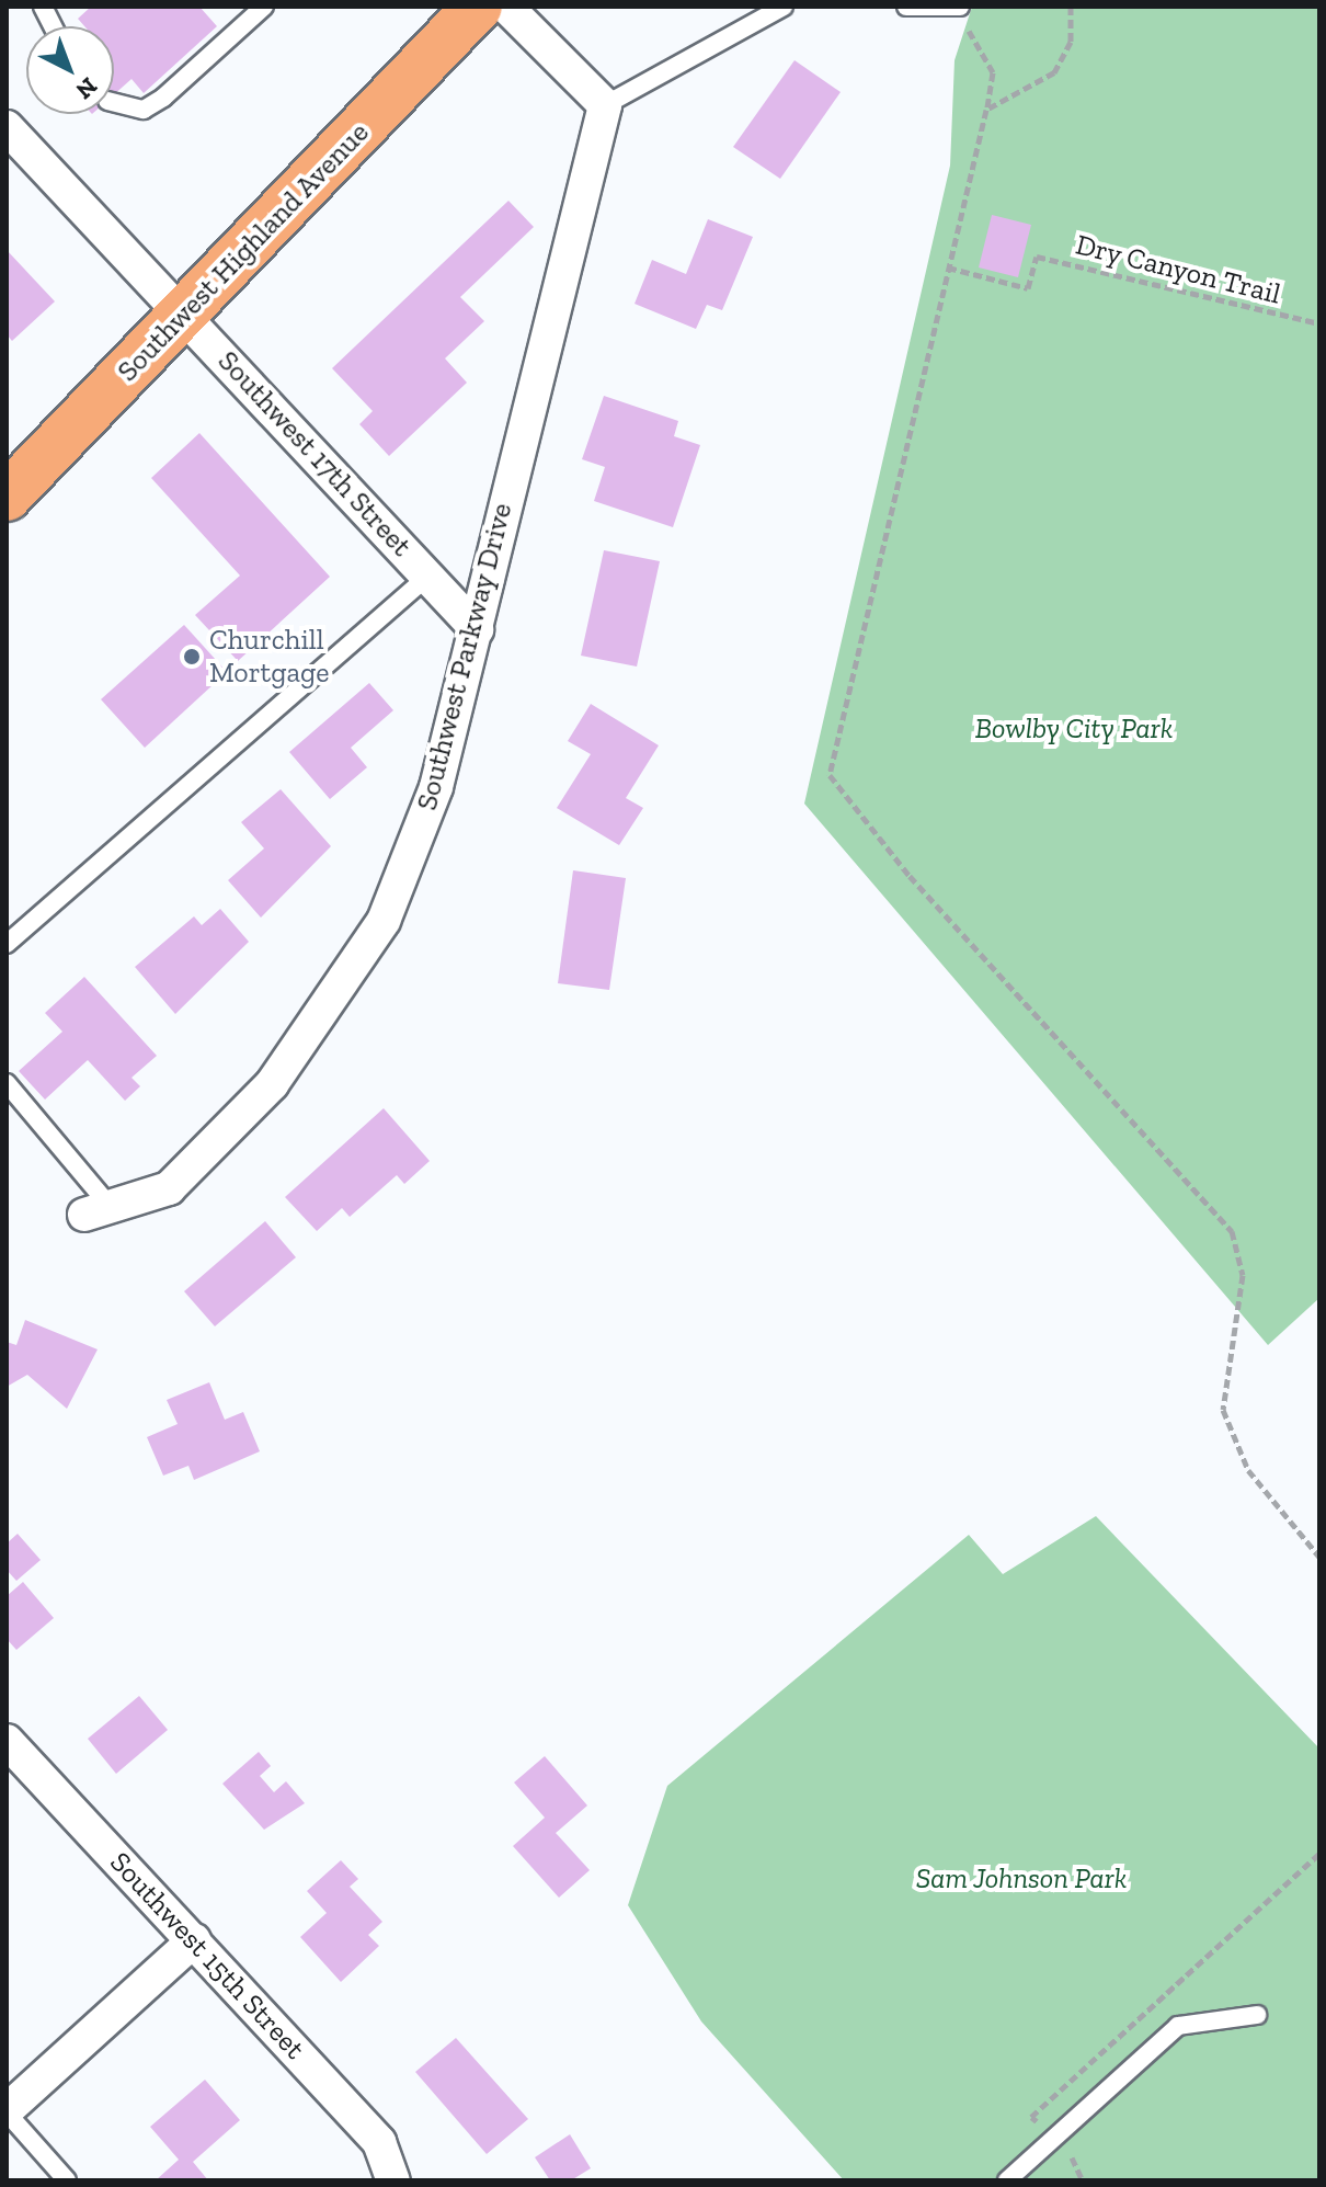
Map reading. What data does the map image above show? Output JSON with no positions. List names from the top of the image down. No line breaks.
{"streets":{"highway":["Southwest Highland Avenue"],"street":["Southwest 17th Street","Southwest Parkway Drive","Southwest 15th Street"],"path":["Dry Canyon Trail"]},"crossings":[["Southwest Highland Avenue","Southwest 17th Street"],["Southwest 17th Street","Southwest Parkway Drive"]],"parks":["Bowlby City Park","Sam Johnson Park"],"places":["Churchill Mortgage"],"north":"bottom right"}
